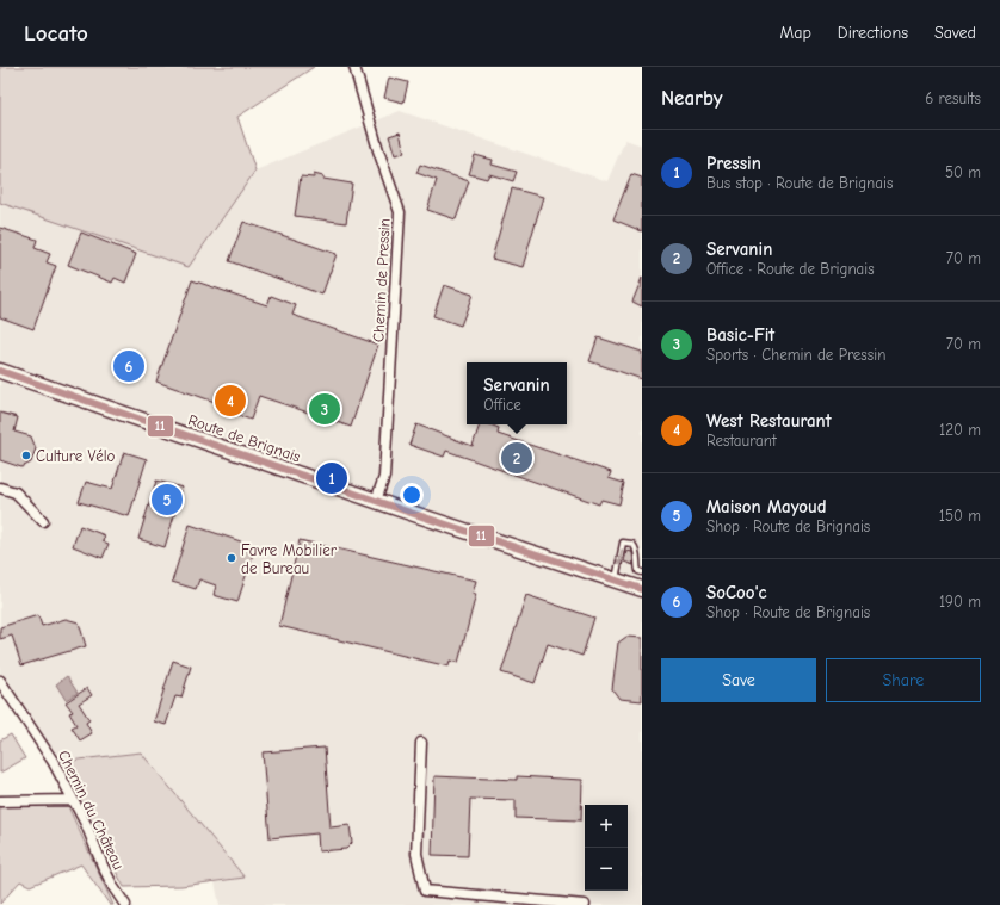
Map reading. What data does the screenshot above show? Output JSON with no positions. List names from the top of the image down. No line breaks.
{"streets":{"main road":["Route de Brignais"],"street":["Chemin de Pressin","Chemin du Château"]},"crossings":[["Chemin de Pressin","Route de Brignais"]],"places":["Culture Vélo","Favre Mobilier de Bureau"],"lines":["transit line 11"],"page":{"header":"Locato","nav":["Map","Directions","Saved"],"heading":["Nearby","6 results"],"list":[{"mark":"1","name":"Pressin","note":"Bus stop · Route de Brignais","value":"50 m"},{"mark":"2","name":"Servanin","note":"Office · Route de Brignais","value":"70 m"},{"mark":"3","name":"Basic-Fit","note":"Sports · Chemin de Pressin","value":"70 m"},{"mark":"4","name":"West Restaurant","note":"Restaurant","value":"120 m"},{"mark":"5","name":"Maison Mayoud","note":"Shop · Route de Brignais","value":"150 m"},{"mark":"6","name":"SoCoo'c","note":"Shop · Route de Brignais","value":"190 m"}],"pins":["6","4","3","2","1","5"],"popup":["Servanin","Office"],"buttons":["Save","Share"],"map_buttons":["+","−"]}}
